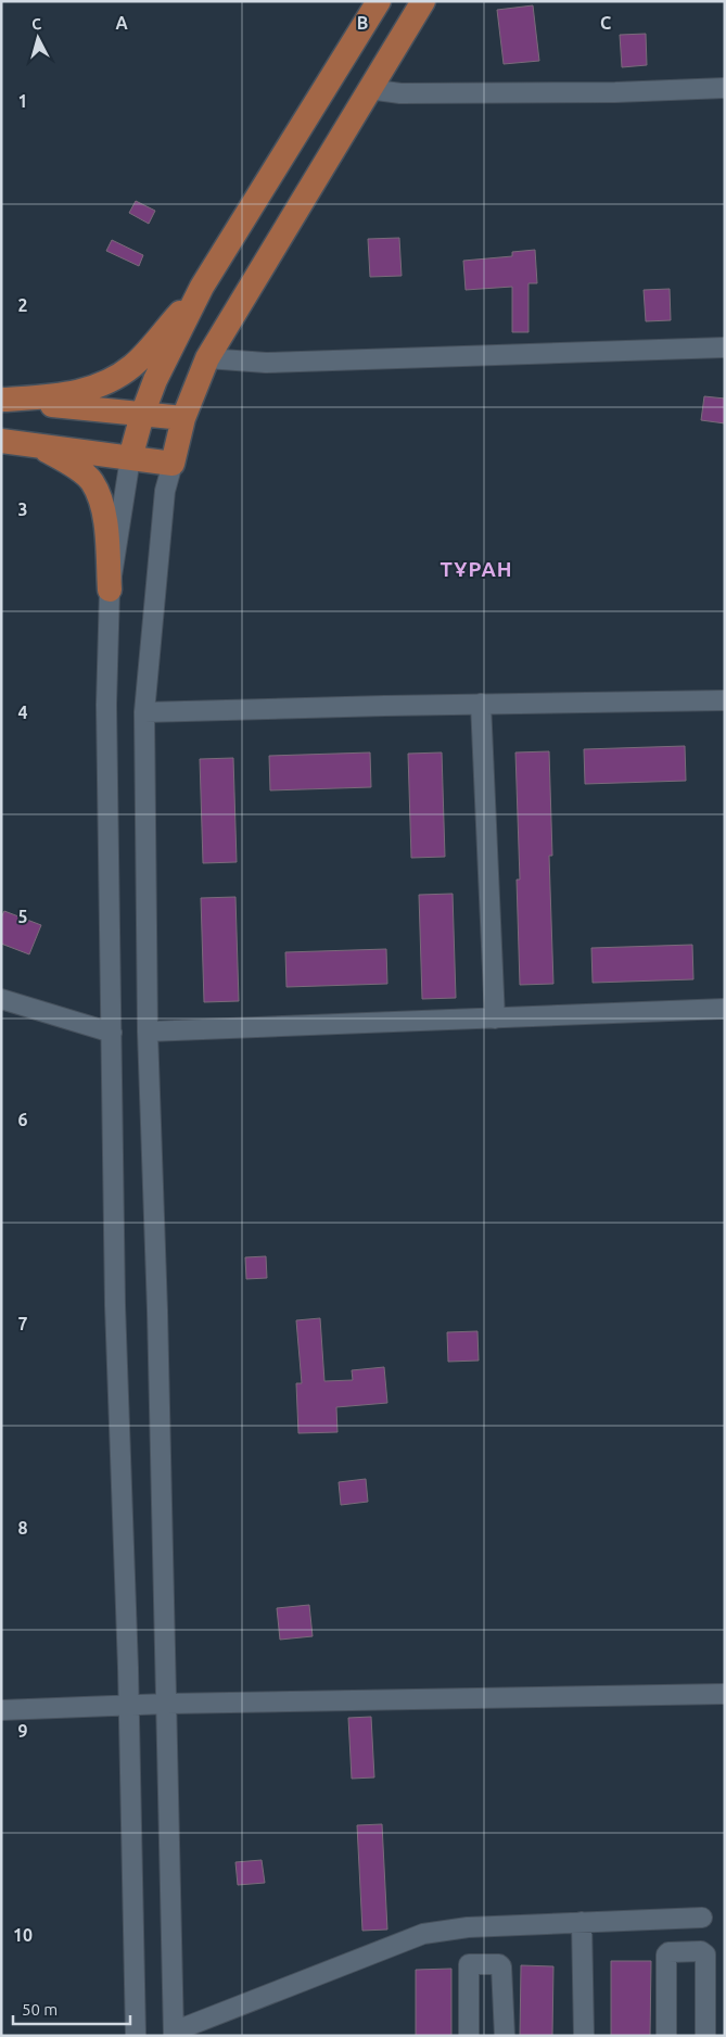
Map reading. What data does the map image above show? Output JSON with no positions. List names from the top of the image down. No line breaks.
{"districts":["ТҰРАН"],"scale_bar":"50 m","north":"top","grid":{"columns":["A","B","C"],"rows":["1","2","3","4","5","6","7","8","9","10"]}}
